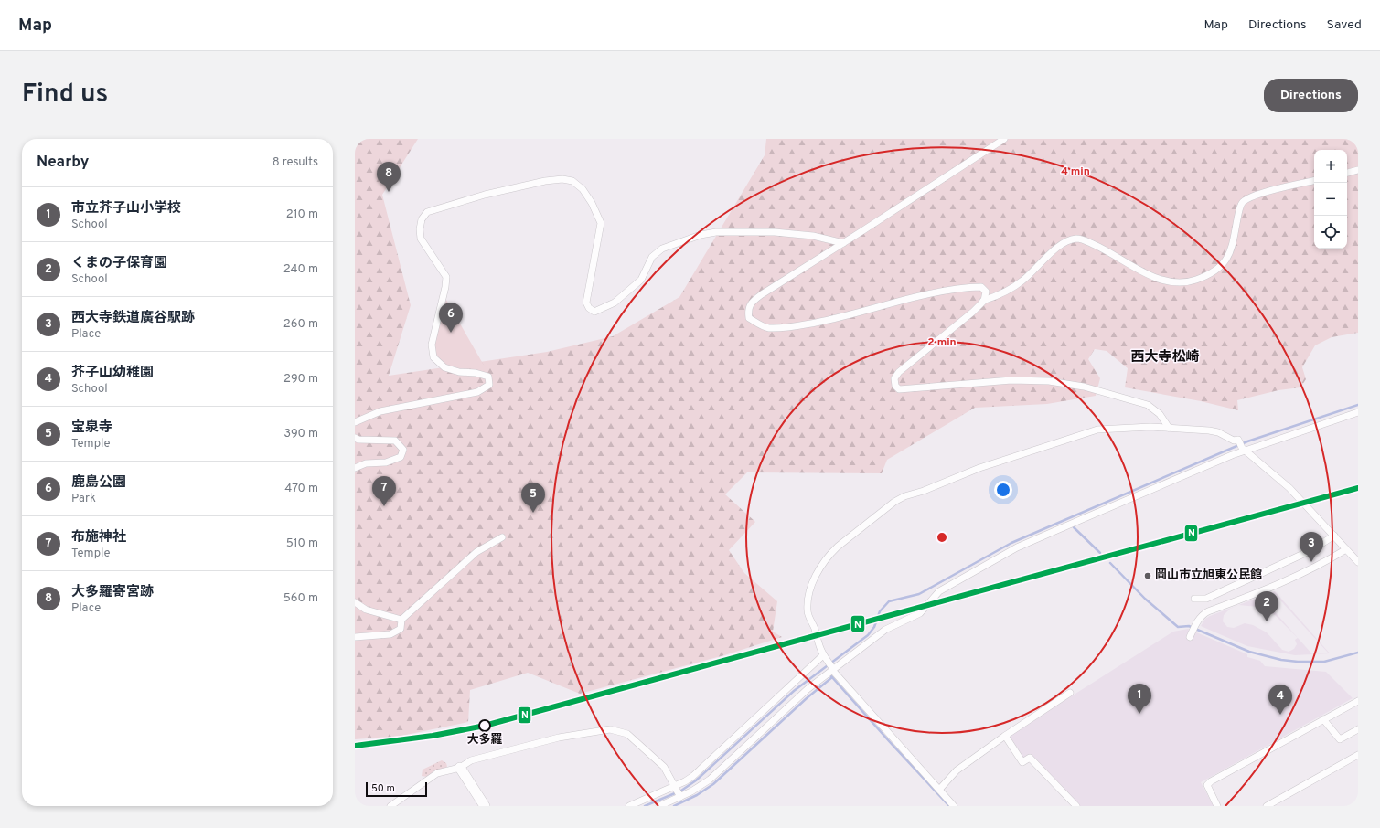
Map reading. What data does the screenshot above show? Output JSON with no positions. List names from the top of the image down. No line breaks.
{"districts":["西大寺松崎"],"places":["岡山市立旭東公民館","大多羅"],"lines":["transit line N"],"scale_bar":"50 m","page":{"header":"Map","nav":["Map","Directions","Saved"],"title":"Find us","buttons":"Directions","heading":["Nearby","8 results"],"map_buttons":["+","−"],"pins":["8","6","7","5","3","2","1","4"],"list":[{"mark":"1","name":"市立芥子山小学校","note":"School","value":"210 m"},{"mark":"2","name":"くまの子保育園","note":"School","value":"240 m"},{"mark":"3","name":"西大寺鉄道廣谷駅跡","note":"Place","value":"260 m"},{"mark":"4","name":"芥子山幼稚園","note":"School","value":"290 m"},{"mark":"5","name":"宝泉寺","note":"Temple","value":"390 m"},{"mark":"6","name":"鹿島公園","note":"Park","value":"470 m"},{"mark":"7","name":"布施神社","note":"Temple","value":"510 m"},{"mark":"8","name":"大多羅寄宮跡","note":"Place","value":"560 m"}],"scale":"50 m"},"rings":["4 min","2 min"]}
